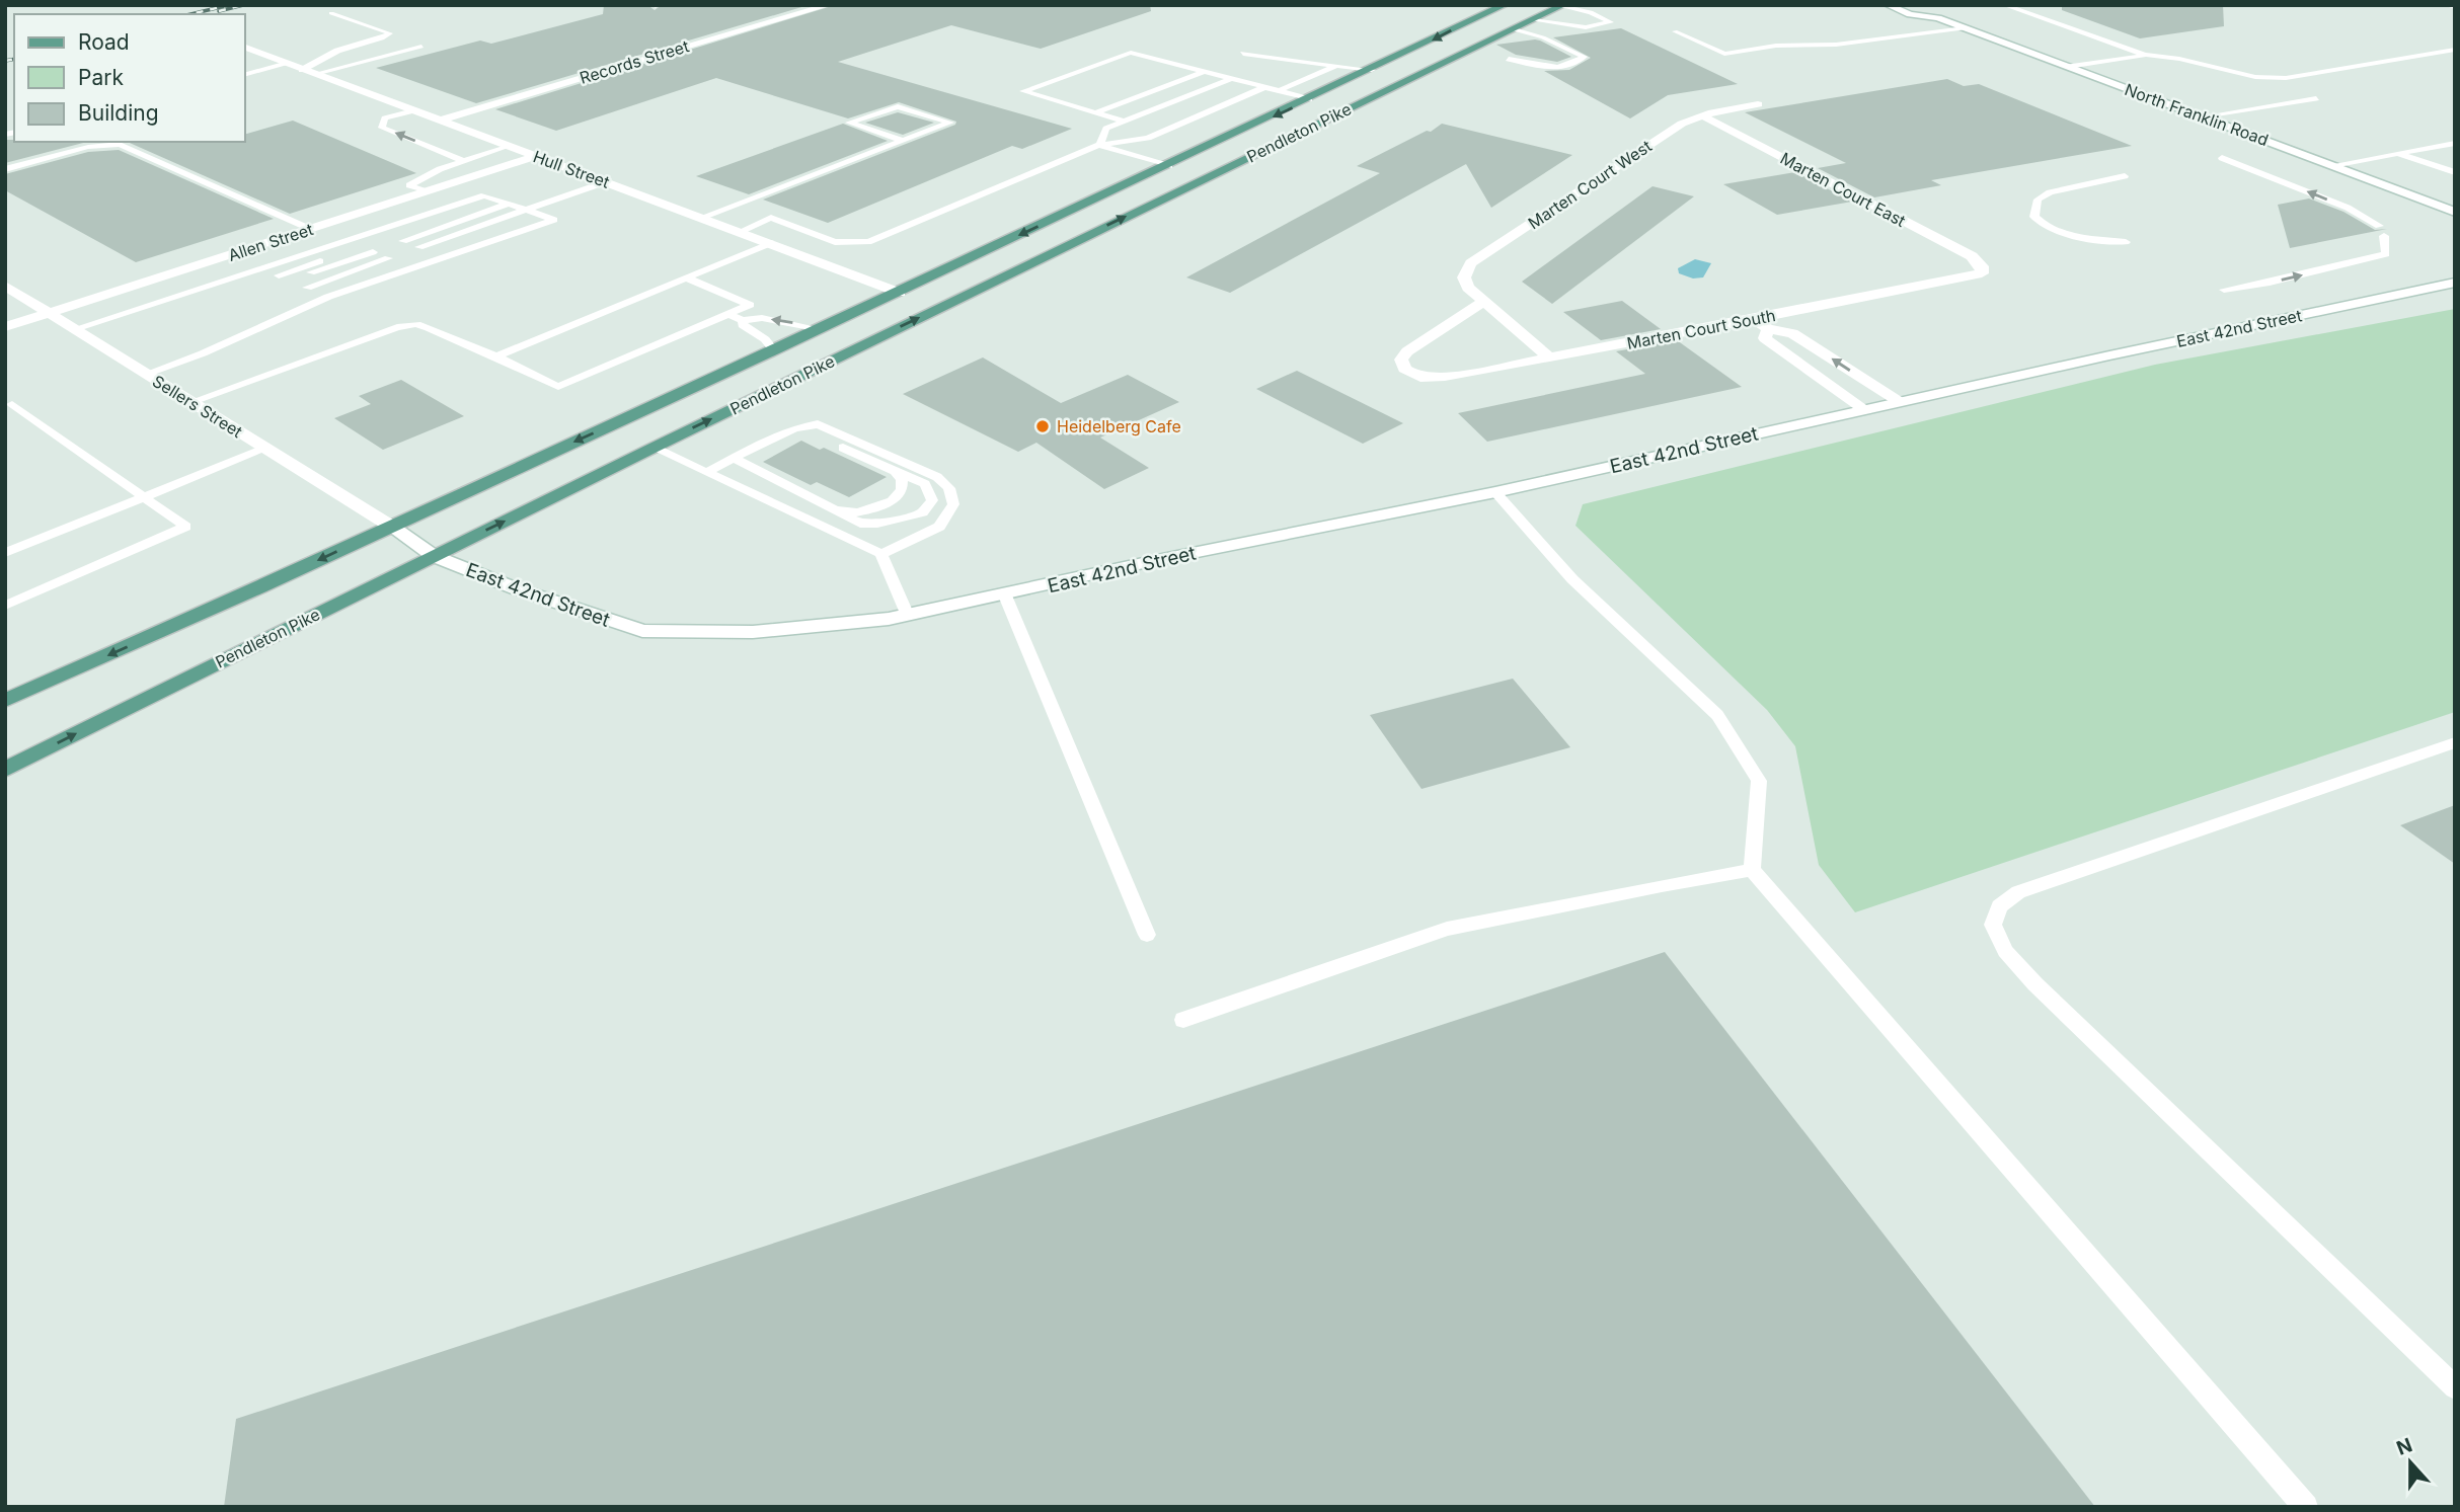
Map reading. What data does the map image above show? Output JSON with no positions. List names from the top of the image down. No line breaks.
{"streets":{"main road":["Pendleton Pike"],"street":["Records Street","North Franklin Road","Hull Street","Marten Court West","Marten Court East","Allen Street","East 42nd Street","Marten Court South","Sellers Street"]},"crossings":[["Records Street","Hull Street"],["Pendleton Pike","Hull Street"],["Pendleton Pike","East 42nd Street"],["Pendleton Pike","Sellers Street"],["Hull Street","Allen Street"],["Marten Court West","Marten Court East"],["Marten Court West","Marten Court South"],["Marten Court East","Marten Court South"],["Allen Street","Sellers Street"],["East 42nd Street","Sellers Street"]],"places":["Heidelberg Cafe"],"legend":["Road","Park","Building"],"north":"top"}
